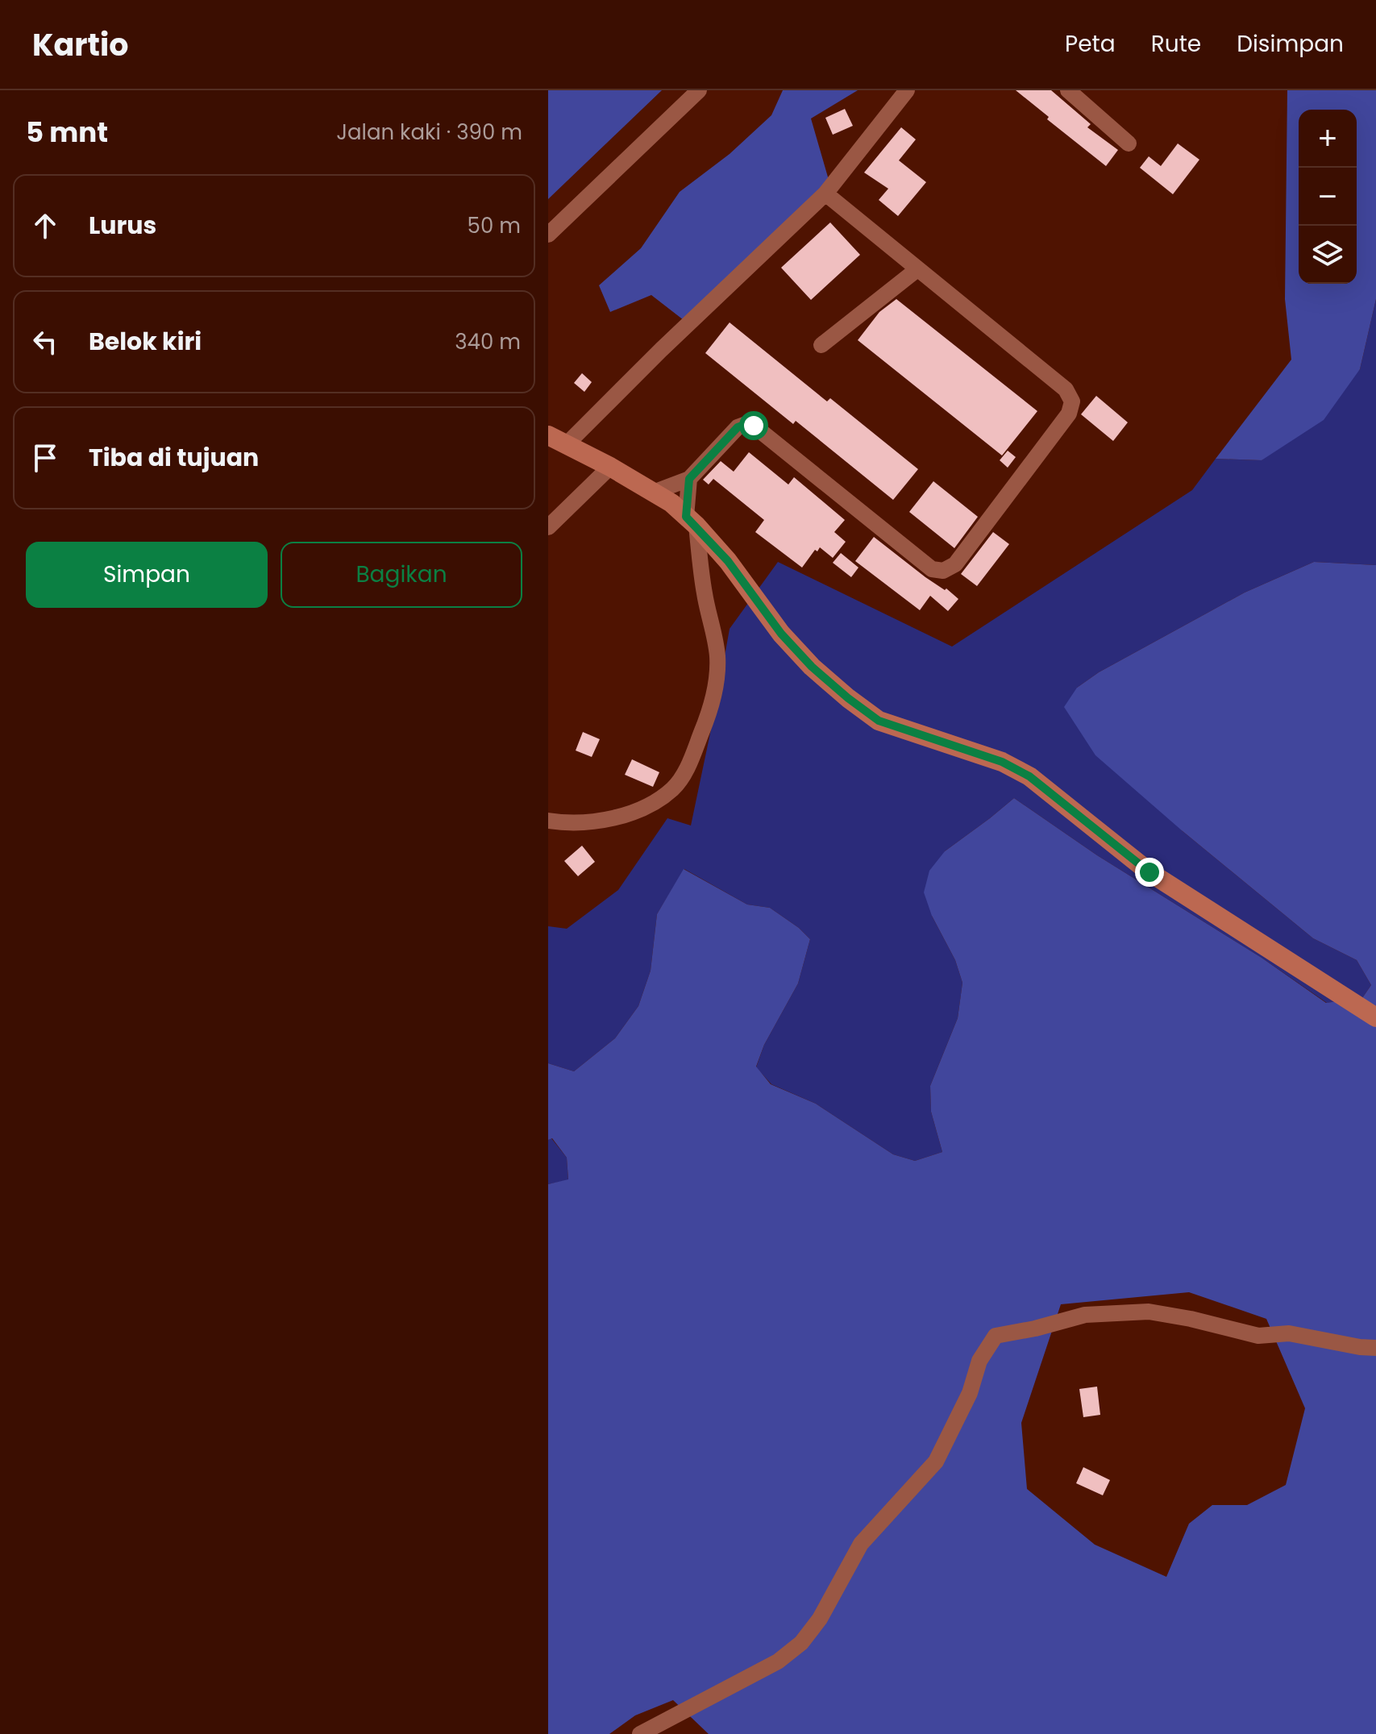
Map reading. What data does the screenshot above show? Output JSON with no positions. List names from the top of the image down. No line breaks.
{"page":{"header":"Kartio","nav":["Peta","Rute","Disimpan"],"heading":["5 mnt","Jalan kaki · 390 m"],"map_buttons":["+","−"],"list":[["Lurus","50 m"],["Belok kiri","340 m"],"Tiba di tujuan"],"buttons":["Simpan","Bagikan"]}}
